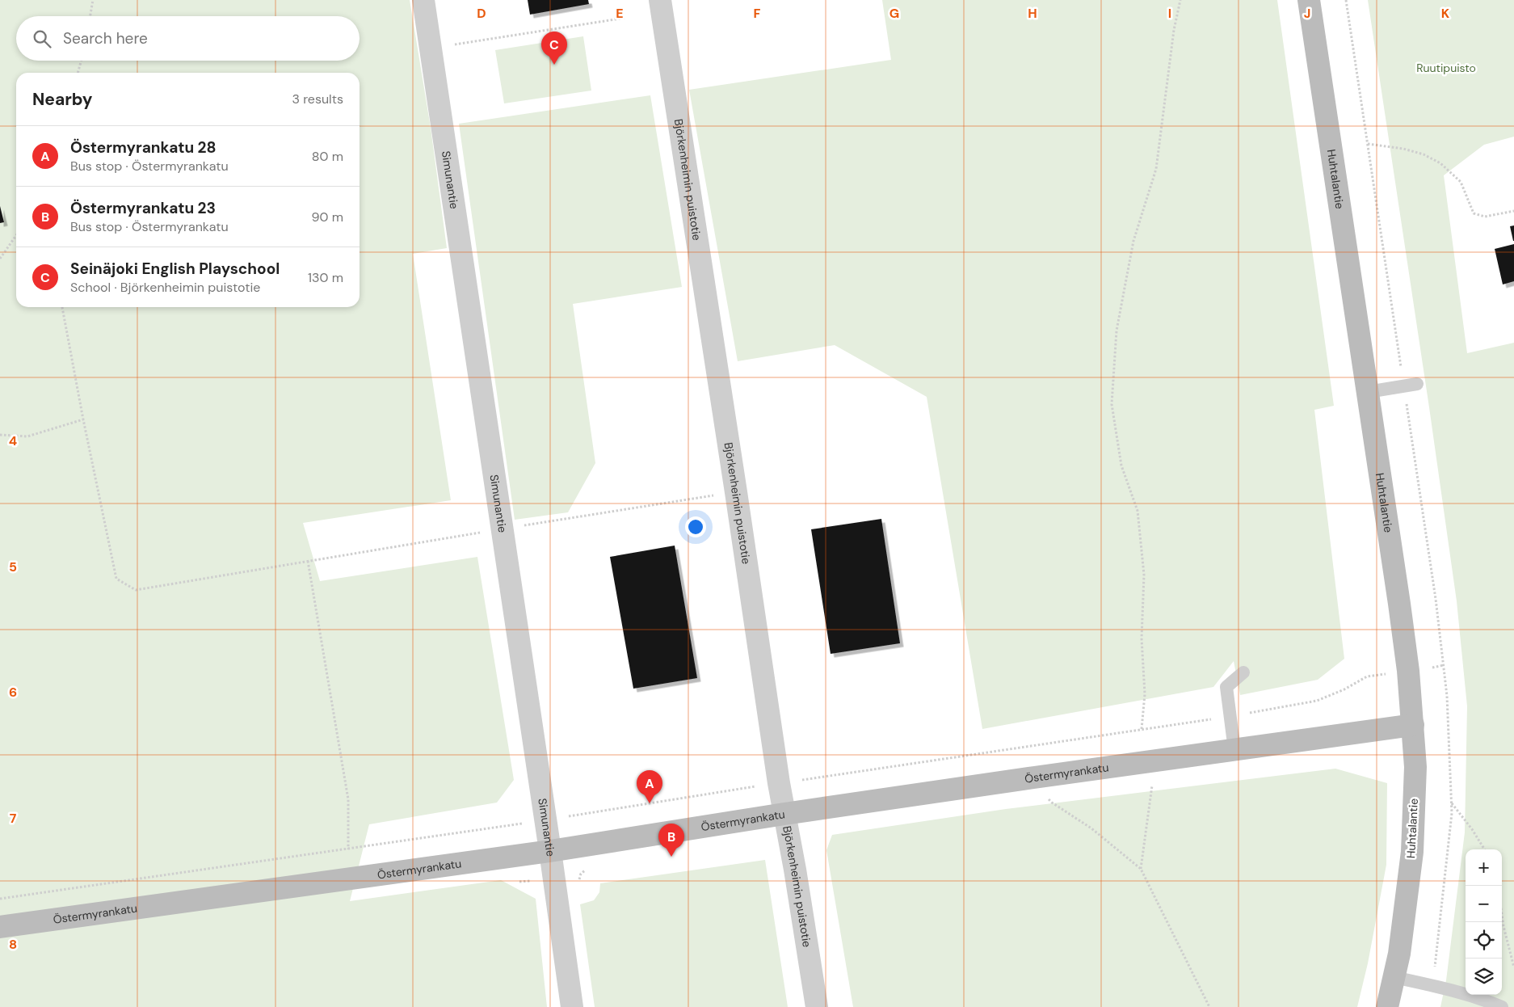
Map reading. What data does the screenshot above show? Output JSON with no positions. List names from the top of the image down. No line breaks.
{"streets":{"street":["Huhtalantie","Simunantie","Björkenheimin puistotie","Östermyrankatu"]},"crossings":[["Huhtalantie","Östermyrankatu"],["Simunantie","Östermyrankatu"],["Björkenheimin puistotie","Östermyrankatu"]],"parks":["Ruutipuisto"],"page":{"search":"Search here","pins":["C","A","B"],"heading":["Nearby","3 results"],"list":[{"mark":"A","name":"Östermyrankatu 28","note":"Bus stop · Östermyrankatu","value":"80 m"},{"mark":"B","name":"Östermyrankatu 23","note":"Bus stop · Östermyrankatu","value":"90 m"},{"mark":"C","name":"Seinäjoki English Playschool","note":"School · Björkenheimin puistotie","value":"130 m"}],"map_buttons":["+","−"]},"grid":{"columns":["D","E","F","G","H","I","J","K"],"rows":["4","5","6","7","8"]}}
